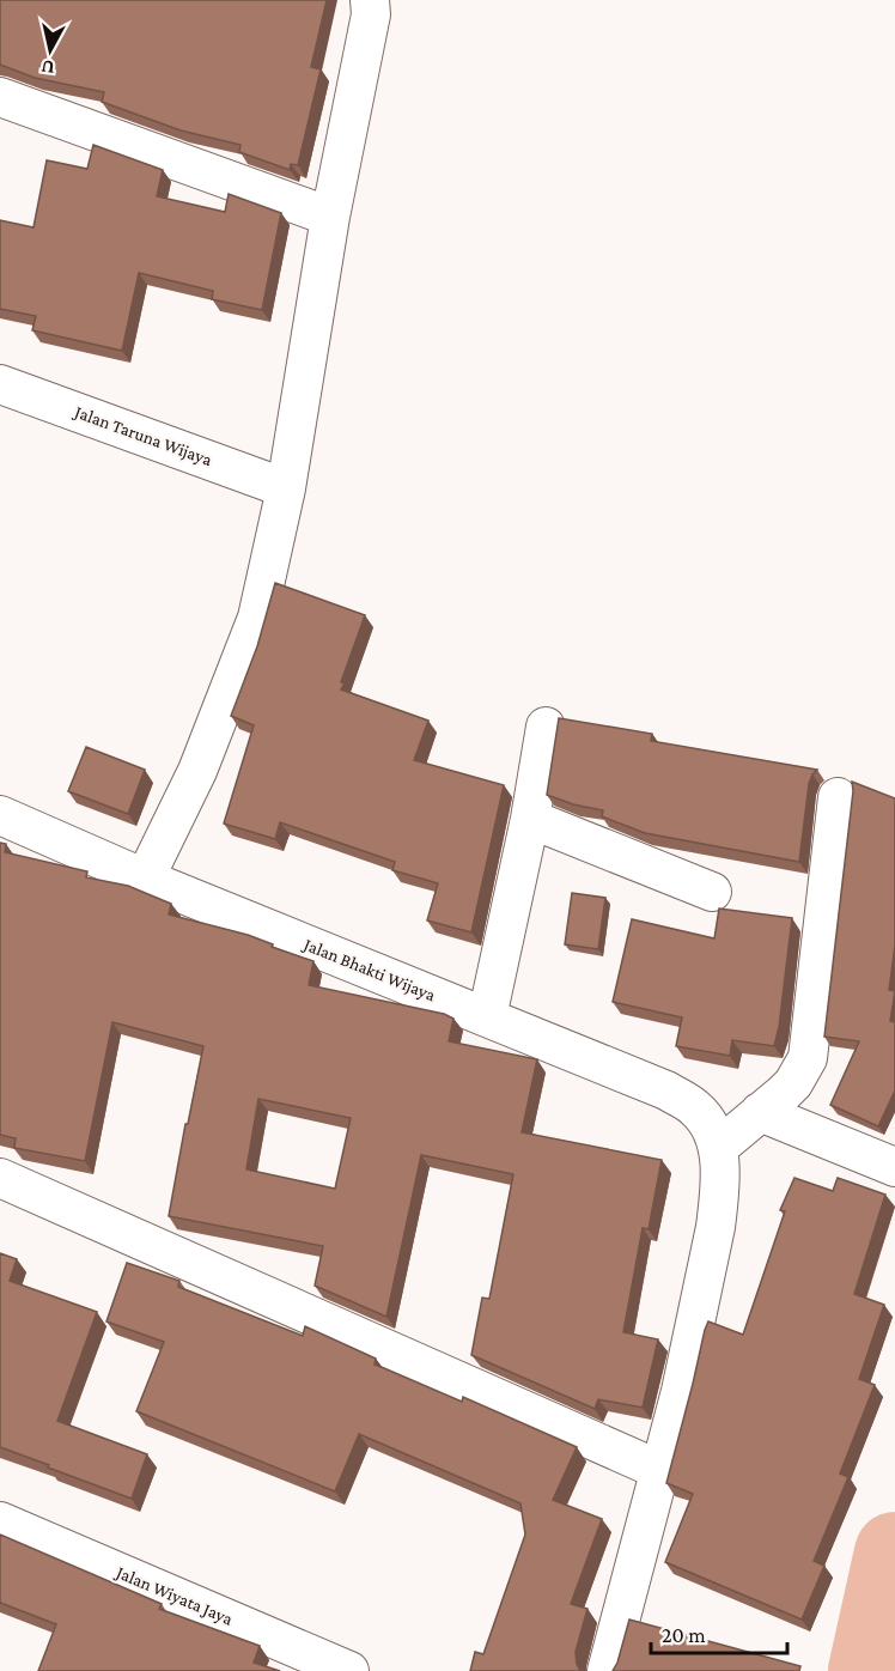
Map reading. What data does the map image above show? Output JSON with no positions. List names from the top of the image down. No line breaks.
{"streets":{"street":["Jalan Taruna Wijaya","Jalan Bhakti Wijaya","Jalan Wiyata Jaya"]},"scale_bar":"20 m","north":"bottom"}
